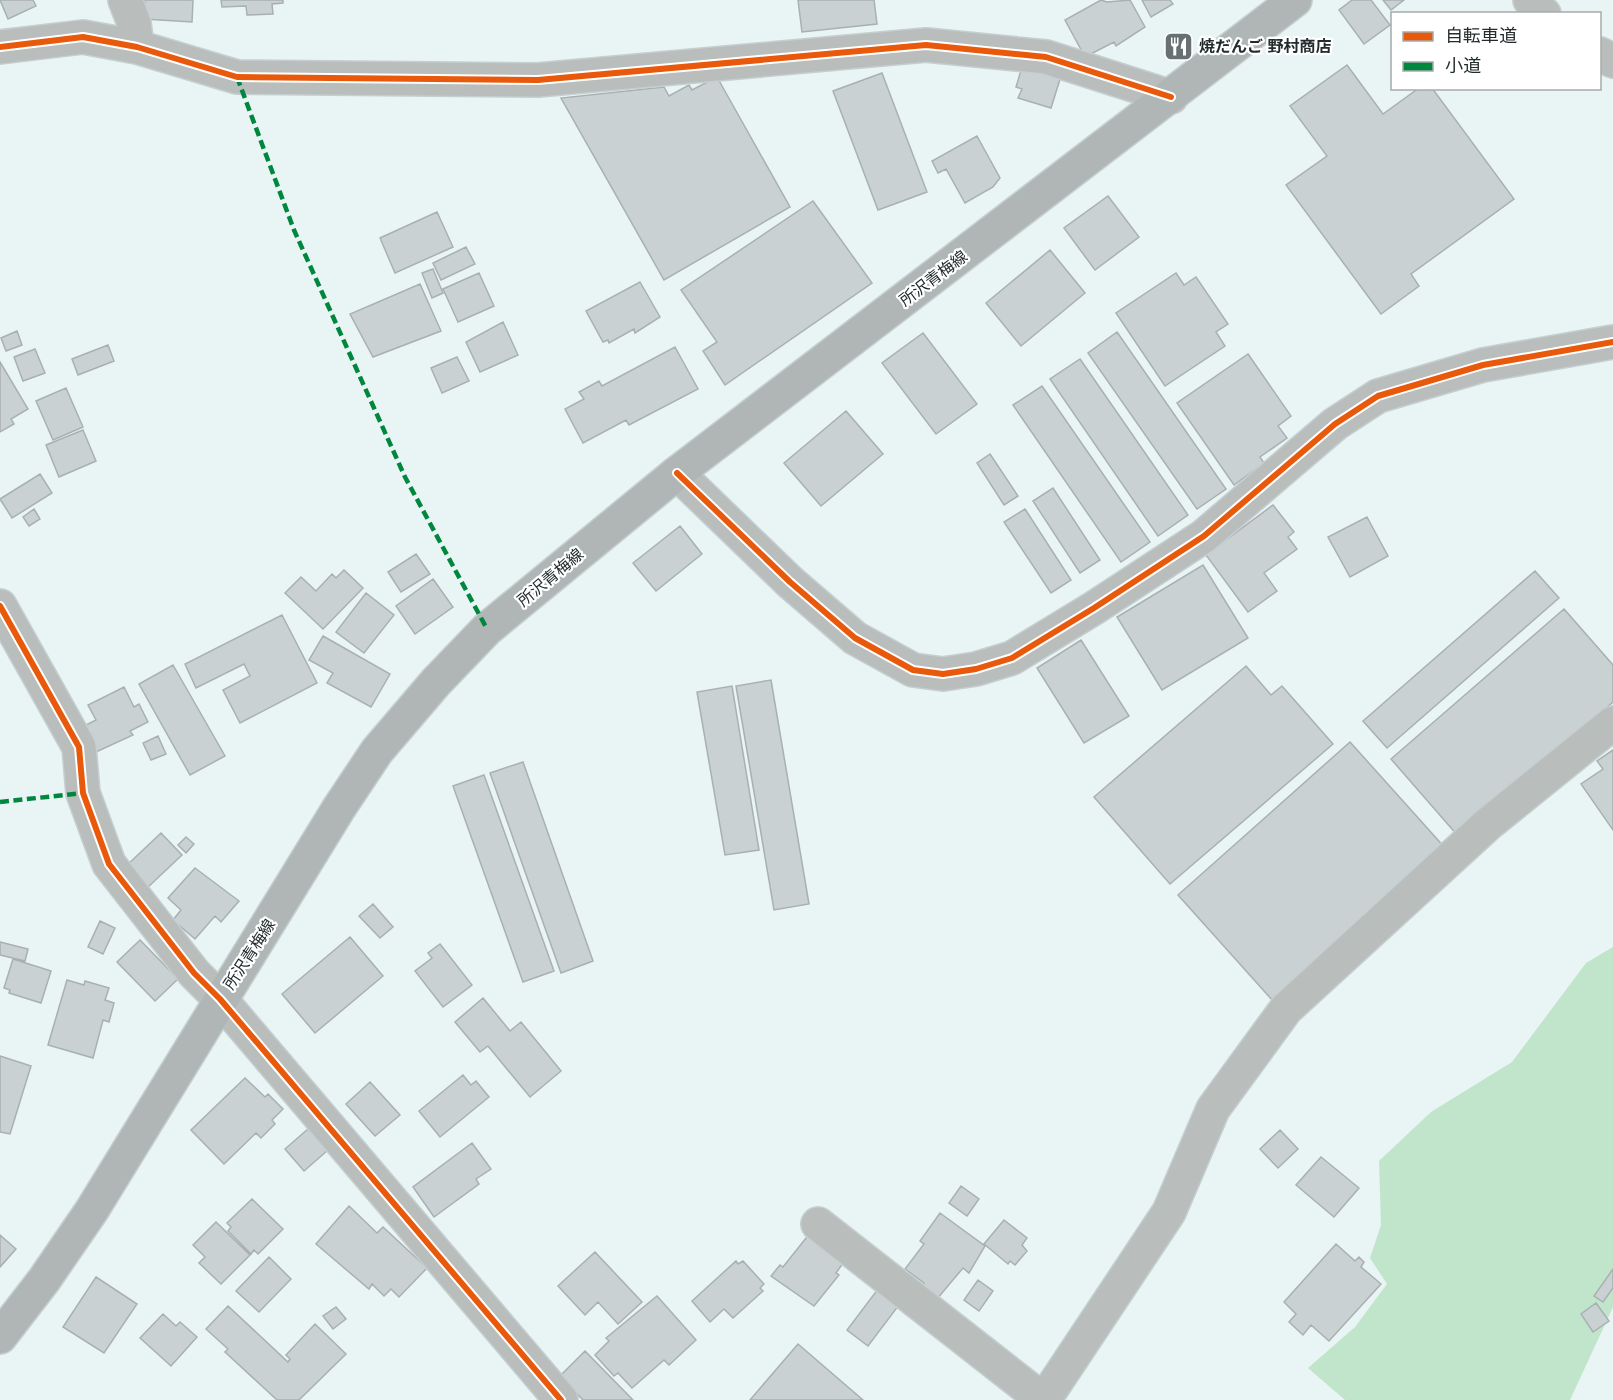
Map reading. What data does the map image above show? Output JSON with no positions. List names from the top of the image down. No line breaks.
{"streets":{"main road":["所沢青梅線"]},"places":{"restaurant":["焼だんご 野村商店"]},"legend":["自転車道","小道"]}
